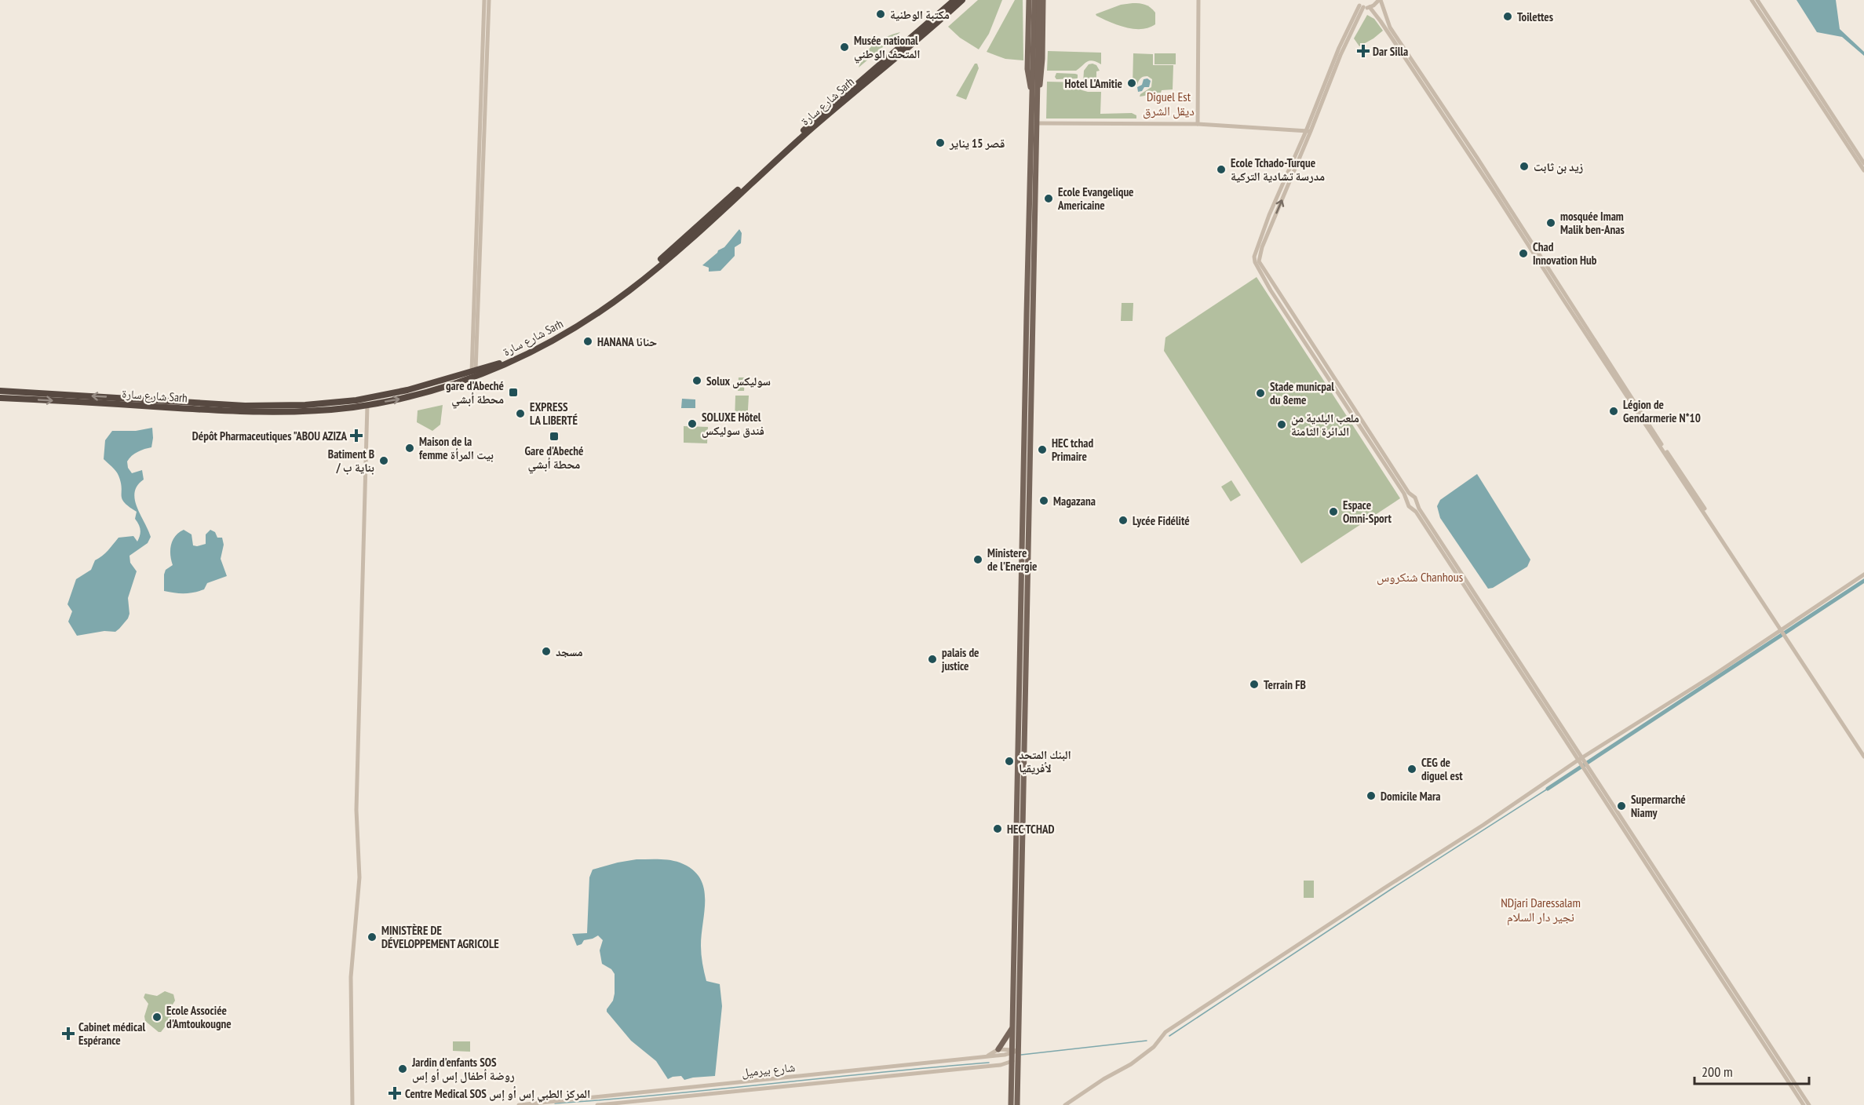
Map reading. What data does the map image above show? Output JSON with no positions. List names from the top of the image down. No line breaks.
{"streets":{"highway":["شارع سارة Sarh"],"street":["شارع بيرميل"]},"districts":["Diguel Est ديقل الشرق","شنكروس Chanhous","NDjari Daressalam نجير دار السلام"],"places":{"other":["مكتبة الوطنية","Toilettes","Musée national المتحف الوطني","Hotel L'Amitie","قصر 15 يناير","زيد بن ثابت","Ecole Tchado-Turque مدرسة تشادية التركية","Ecole Evangelique Americaine","mosquée Imam Malik ben-Anas","Chad Innovation Hub","HANANA حنانا","Solux سوليكس","Stade municpal du 8eme","Légion de Gendarmerie N*10","EXPRESS LA LIBERTÉ","SOLUXE Hôtel فندق سوليكس","ملعب البلدية من الدائرة الثامنة","Maison de la femme بيت المرأة","HEC tchad Primaire","Batiment B / بناية ب","Magazana","Espace Omni-Sport","Lycée Fidélité","Ministere de l'Energie","مسجد","palais de justice","Terrain FB","البنك المتحد لأفريقيا","CEG de diguel est","Domicile Mara","Supermarché Niamy","HEC TCHAD","MINISTÈRE DE DÉVELOPPEMENT AGRICOLE","Ecole Associée d'Amtoukougne","Jardin d'enfants SOS روضة أطفال إس أو إس"],"health":["Dar Silla","Dépôt Pharmaceutiques \"ABOU AZIZA","Cabinet médical Espérance","Centre Medical SOS المركز الطبي إس أو إس"],"transit":["gare d'Abeché محطة أبشي","Gare d'Abeché محطة أبشي"]},"scale_bar":"200 m"}
